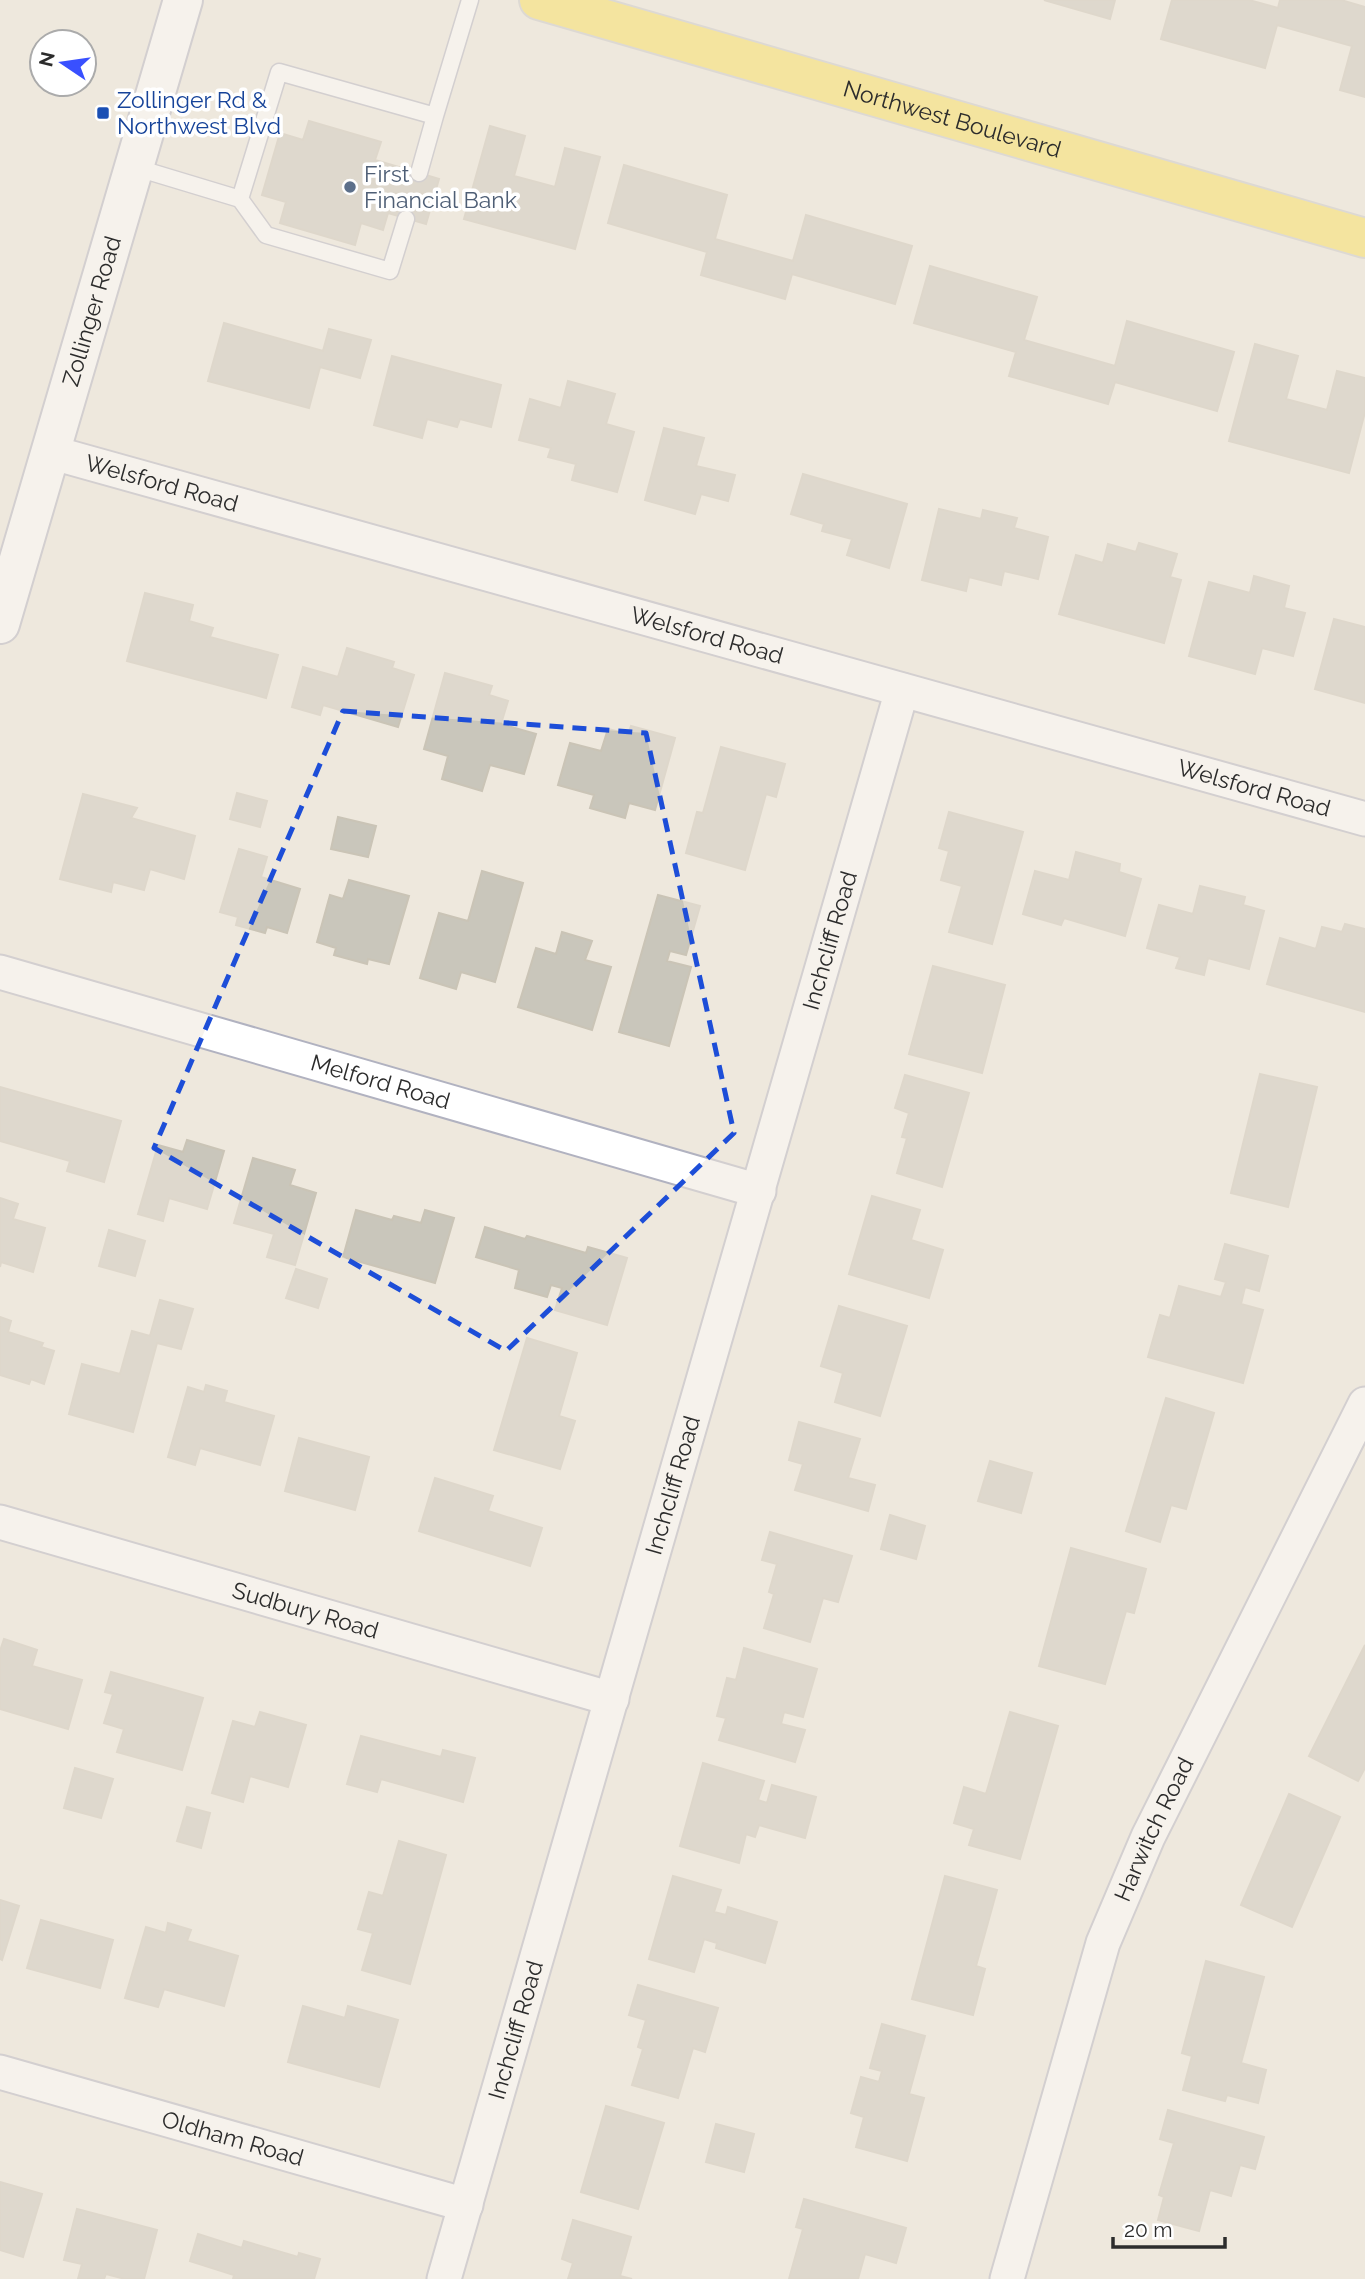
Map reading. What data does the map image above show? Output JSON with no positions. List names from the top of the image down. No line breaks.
{"streets":{"main road":["Northwest Boulevard","Zollinger Road"],"street":["Welsford Road","Inchcliff Road","Melford Road","Sudbury Road","Harwitch Road","Oldham Road"]},"crossings":[["Zollinger Road","Welsford Road"],["Welsford Road","Inchcliff Road"],["Inchcliff Road","Melford Road"],["Inchcliff Road","Sudbury Road"],["Inchcliff Road","Oldham Road"]],"places":{"transit":["Zollinger Rd & Northwest Blvd"],"other":["First Financial Bank"]},"scale_bar":"20 m","north":"left"}
